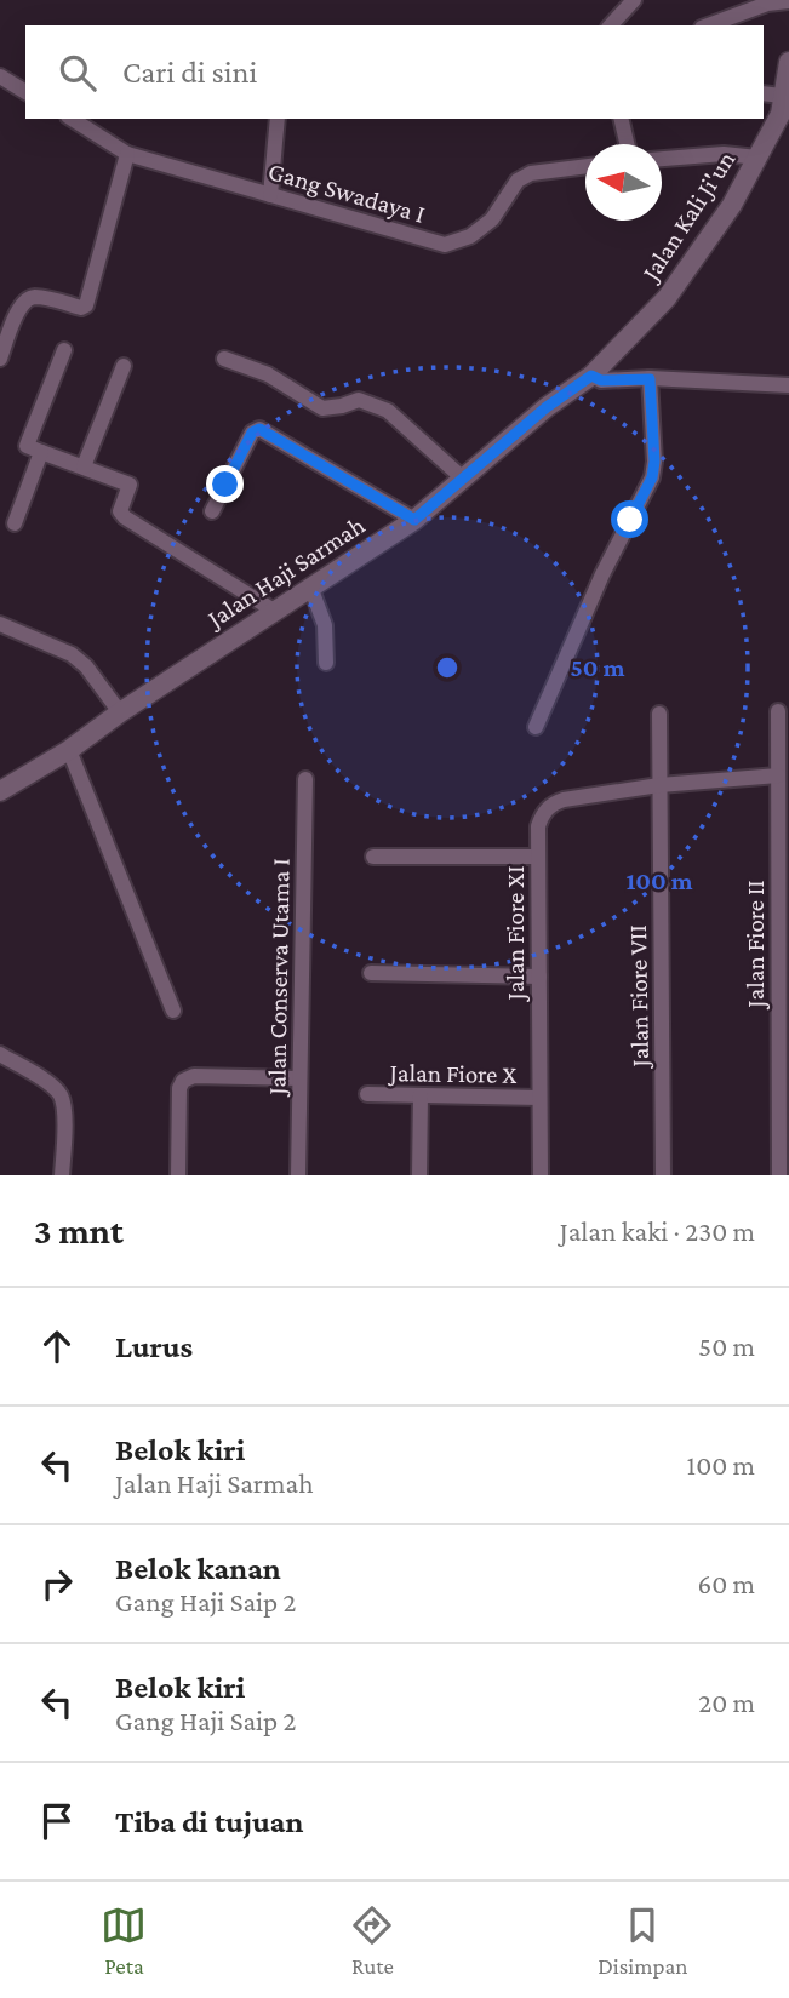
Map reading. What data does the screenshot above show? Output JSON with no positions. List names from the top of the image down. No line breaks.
{"streets":{"street":["Gang Swadaya I","Jalan Kali Ji'un","Jalan Haji Sarmah","Jalan Fiore XI","Jalan Fiore II","Jalan Conserva Utama I","Jalan Fiore VII","Jalan Fiore X"]},"crossings":[["Jalan Kali Ji'un","Jalan Haji Sarmah"],["Jalan Fiore XI","Jalan Fiore II"],["Jalan Fiore XI","Jalan Fiore VII"],["Jalan Fiore XI","Jalan Fiore X"]],"north":"left","page":{"search":"Cari di sini","heading":["3 mnt","Jalan kaki · 230 m"],"list":[["Lurus","50 m"],["Belok kiri","Jalan Haji Sarmah","100 m"],["Belok kanan","Gang Haji Saip 2","60 m"],["Belok kiri","Gang Haji Saip 2","20 m"],"Tiba di tujuan"],"nav":["Peta","Rute","Disimpan"]},"rings":["50 m","100 m"]}
